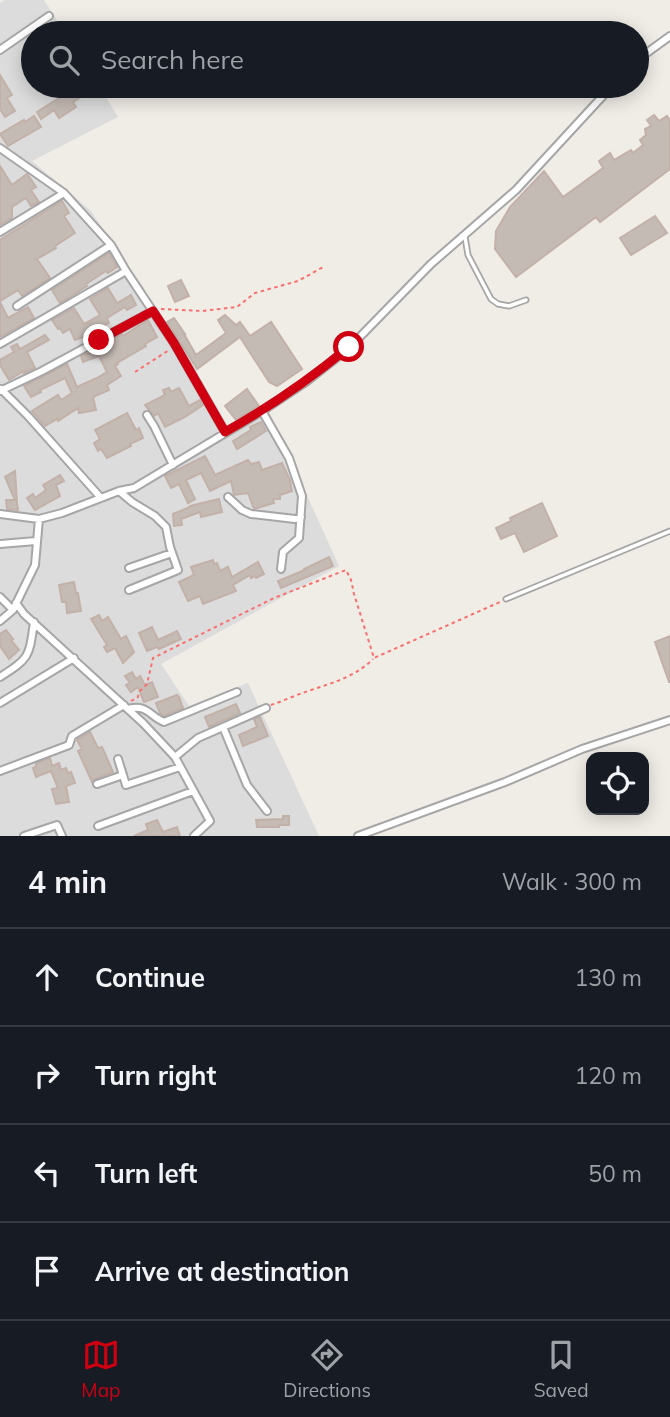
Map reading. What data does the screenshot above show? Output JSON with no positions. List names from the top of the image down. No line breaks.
{"page":{"search":"Search here","heading":["4 min","Walk · 300 m"],"list":[["Continue","130 m"],["Turn right","120 m"],["Turn left","50 m"],"Arrive at destination"],"nav":["Map","Directions","Saved"]}}
